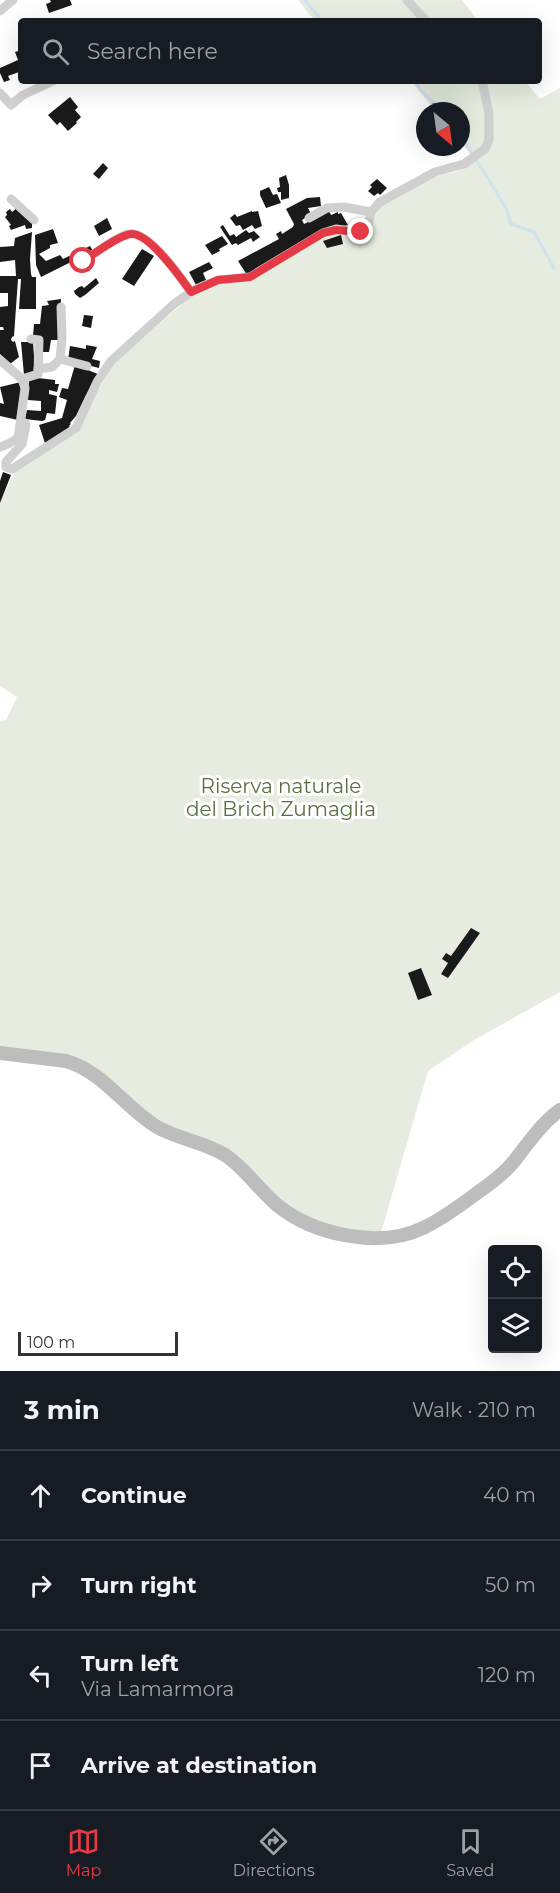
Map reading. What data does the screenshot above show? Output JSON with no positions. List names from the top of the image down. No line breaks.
{"parks":["Riserva naturale del Brich Zumaglia"],"scale_bar":"100 m","north":"bottom right","page":{"search":"Search here","scale":"100 m","heading":["3 min","Walk · 210 m"],"list":[["Continue","40 m"],["Turn right","50 m"],["Turn left","Via Lamarmora","120 m"],"Arrive at destination"],"nav":["Map","Directions","Saved"]}}
